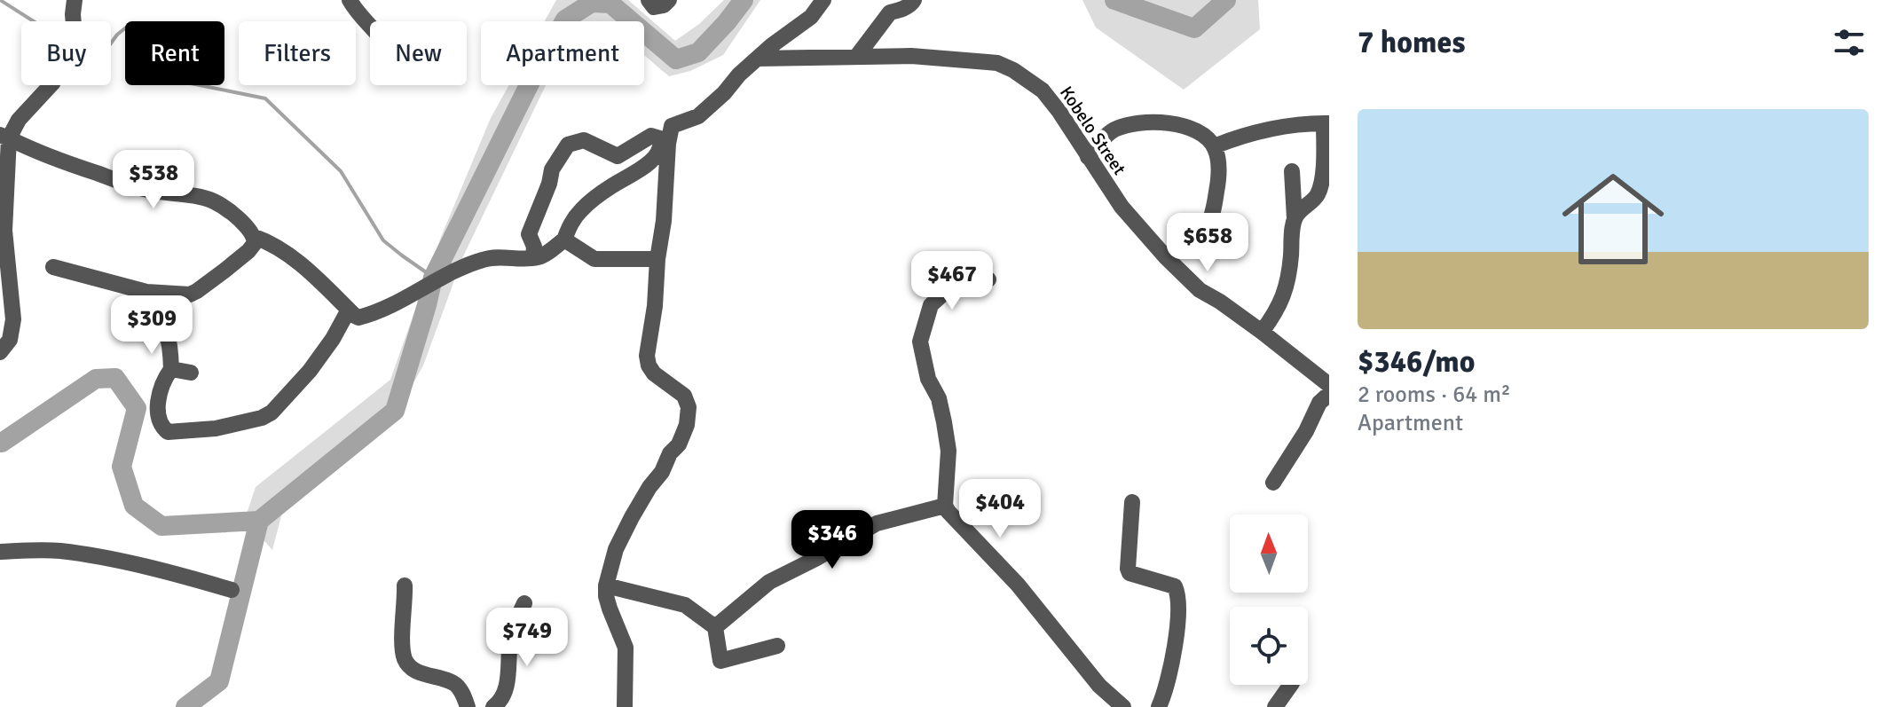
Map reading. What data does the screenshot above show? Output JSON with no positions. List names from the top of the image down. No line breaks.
{"streets":{"street":["Kobelo Street"]},"north":"top","page":{"heading":"7 homes","chip":["Buy","Rent","Filters","New","Apartment"],"list":[{"name":"$346/mo","note":"2 rooms · 64 m² · Apartment"}],"price":["$538","$658","$467","$309","$404","$346","$749"]}}
